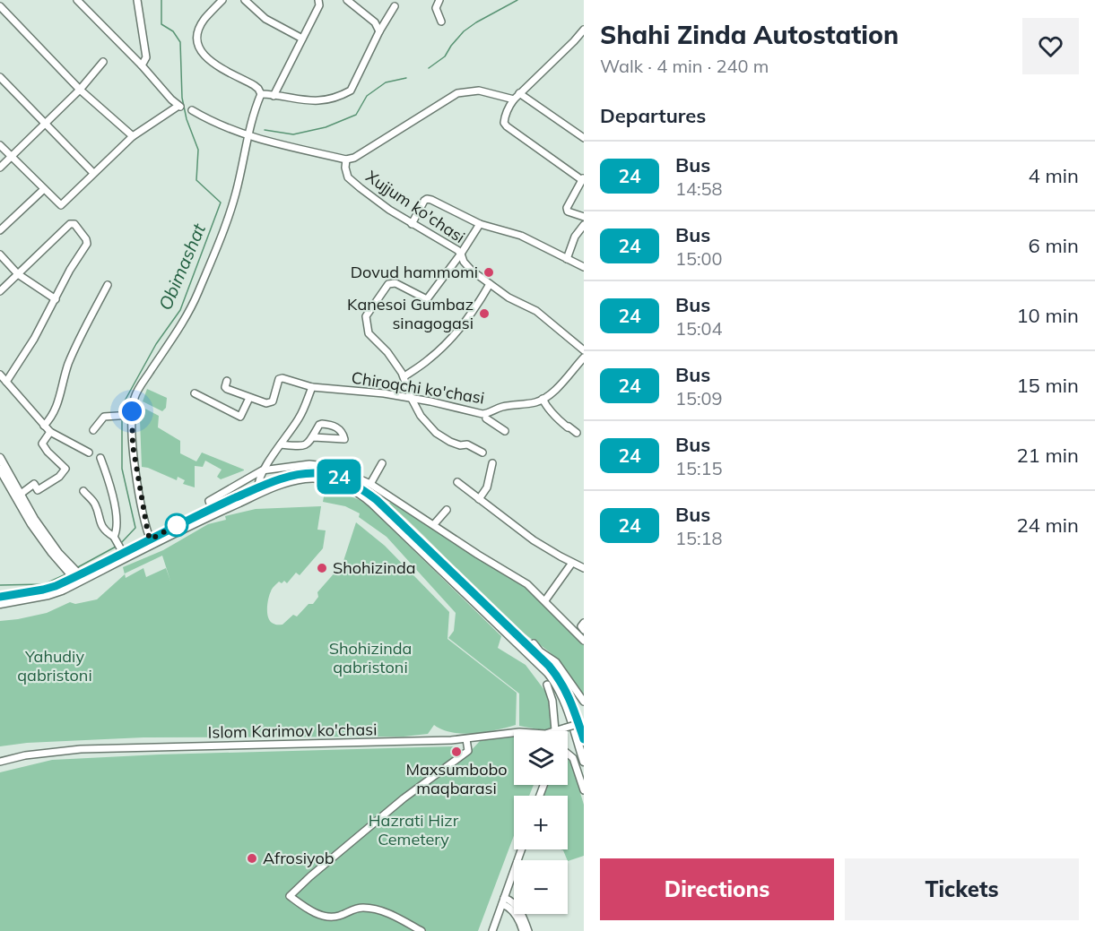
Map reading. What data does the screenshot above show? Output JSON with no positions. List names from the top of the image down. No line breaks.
{"streets":{"street":["Xujjum ko'chasi","Chiroqchi ko'chasi","Islom Karimov ko'chasi"]},"water":["Obimashat"],"parks":["Shohizinda qabristoni","Yahudiy qabristoni","Hazrati Hizr Cemetery"],"places":["Dovud hammomi","Kanesoi Gumbaz sinagogasi","Shohizinda","Maxsumbobo maqbarasi","Afrosiyob"],"lines":["bus line 24"],"page":{"on_map":"24","heading":[["Shahi Zinda Autostation","Walk · 4 min · 240 m"],"Departures"],"list":[{"mark":"24","name":"Bus","note":"14:58","value":"4 min"},{"mark":"24","name":"Bus","note":"15:00","value":"6 min"},{"mark":"24","name":"Bus","note":"15:04","value":"10 min"},{"mark":"24","name":"Bus","note":"15:09","value":"15 min"},{"mark":"24","name":"Bus","note":"15:15","value":"21 min"},{"mark":"24","name":"Bus","note":"15:18","value":"24 min"}],"map_buttons":["+","−"],"buttons":["Directions","Tickets"]}}
